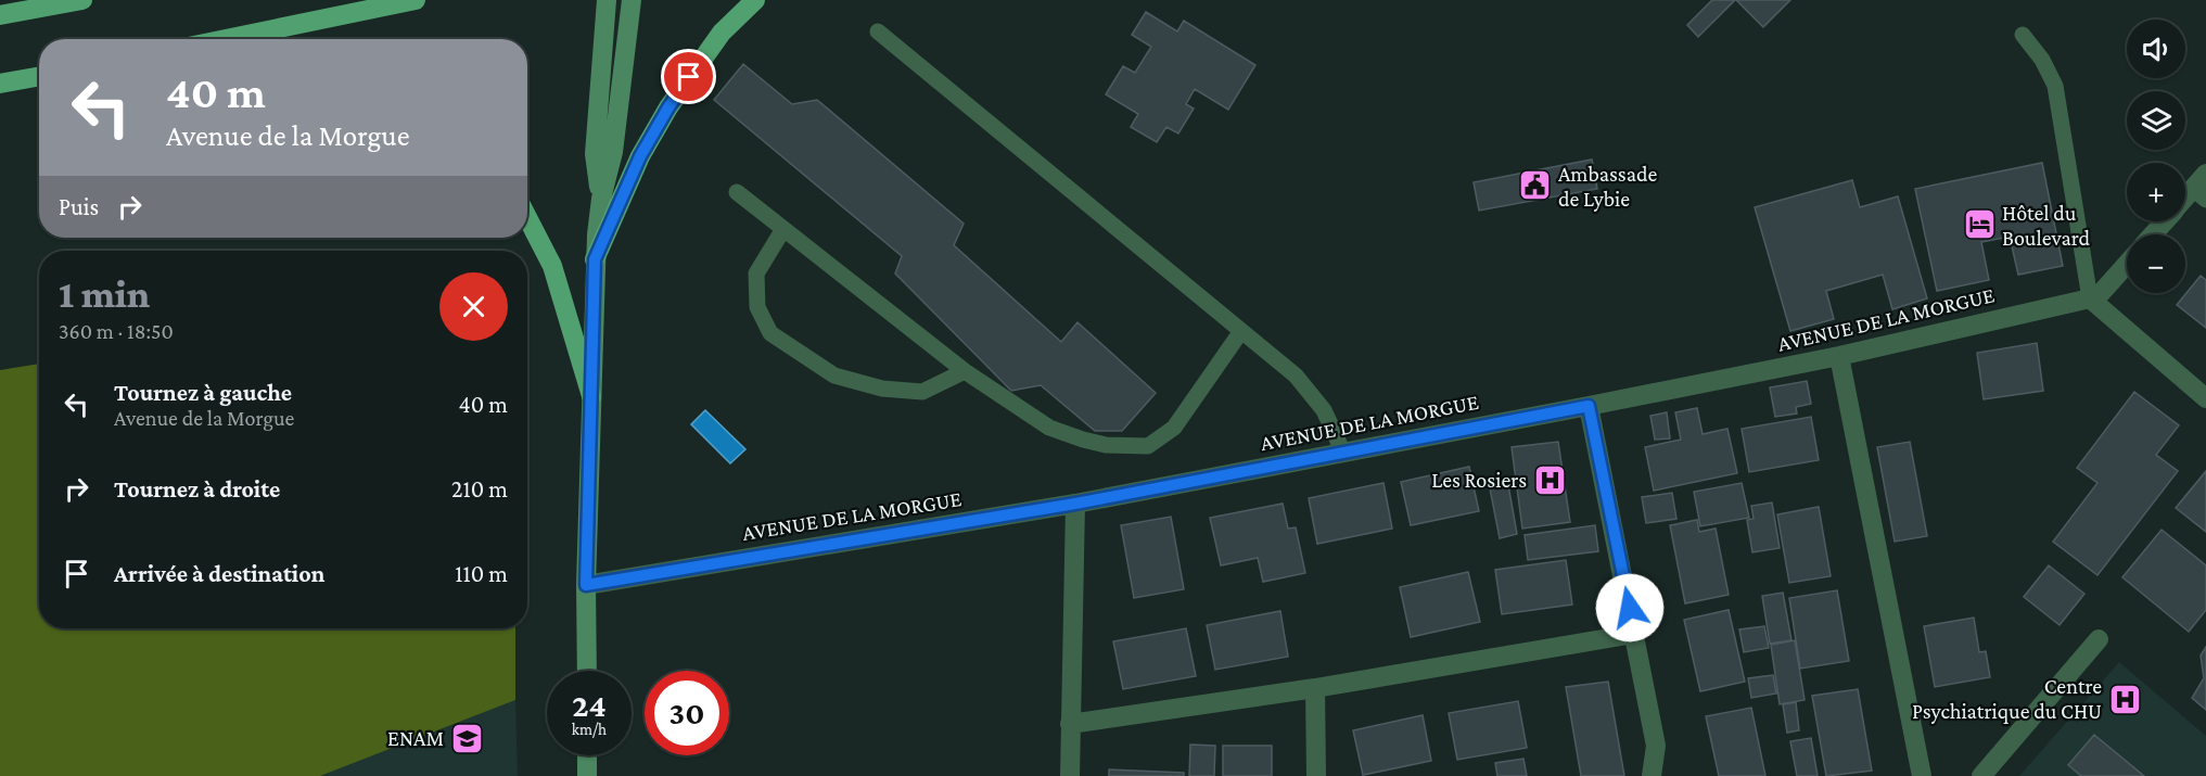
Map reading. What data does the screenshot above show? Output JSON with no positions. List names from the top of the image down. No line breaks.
{"streets":{"street":["AVENUE DE LA MORGUE"]},"places":{"public building":["Ambassade de Lybie"],"hotel":["Hôtel du Boulevard"],"hospital":["Les Rosiers","Centre Psychiatrique du CHU"],"school or university":["ENAM"]},"page":{"map_buttons":["+","−"],"turn":["40 m","Avenue de la Morgue"],"then":"Puis","heading":["1 min","360 m · 18:50"],"list":[{"name":"Tournez à gauche","note":"Avenue de la Morgue","value":"40 m"},{"name":"Tournez à droite","value":"210 m"},{"name":"Arrivée à destination","value":"110 m"}],"speed":"24 km/h","limit":"30"}}
